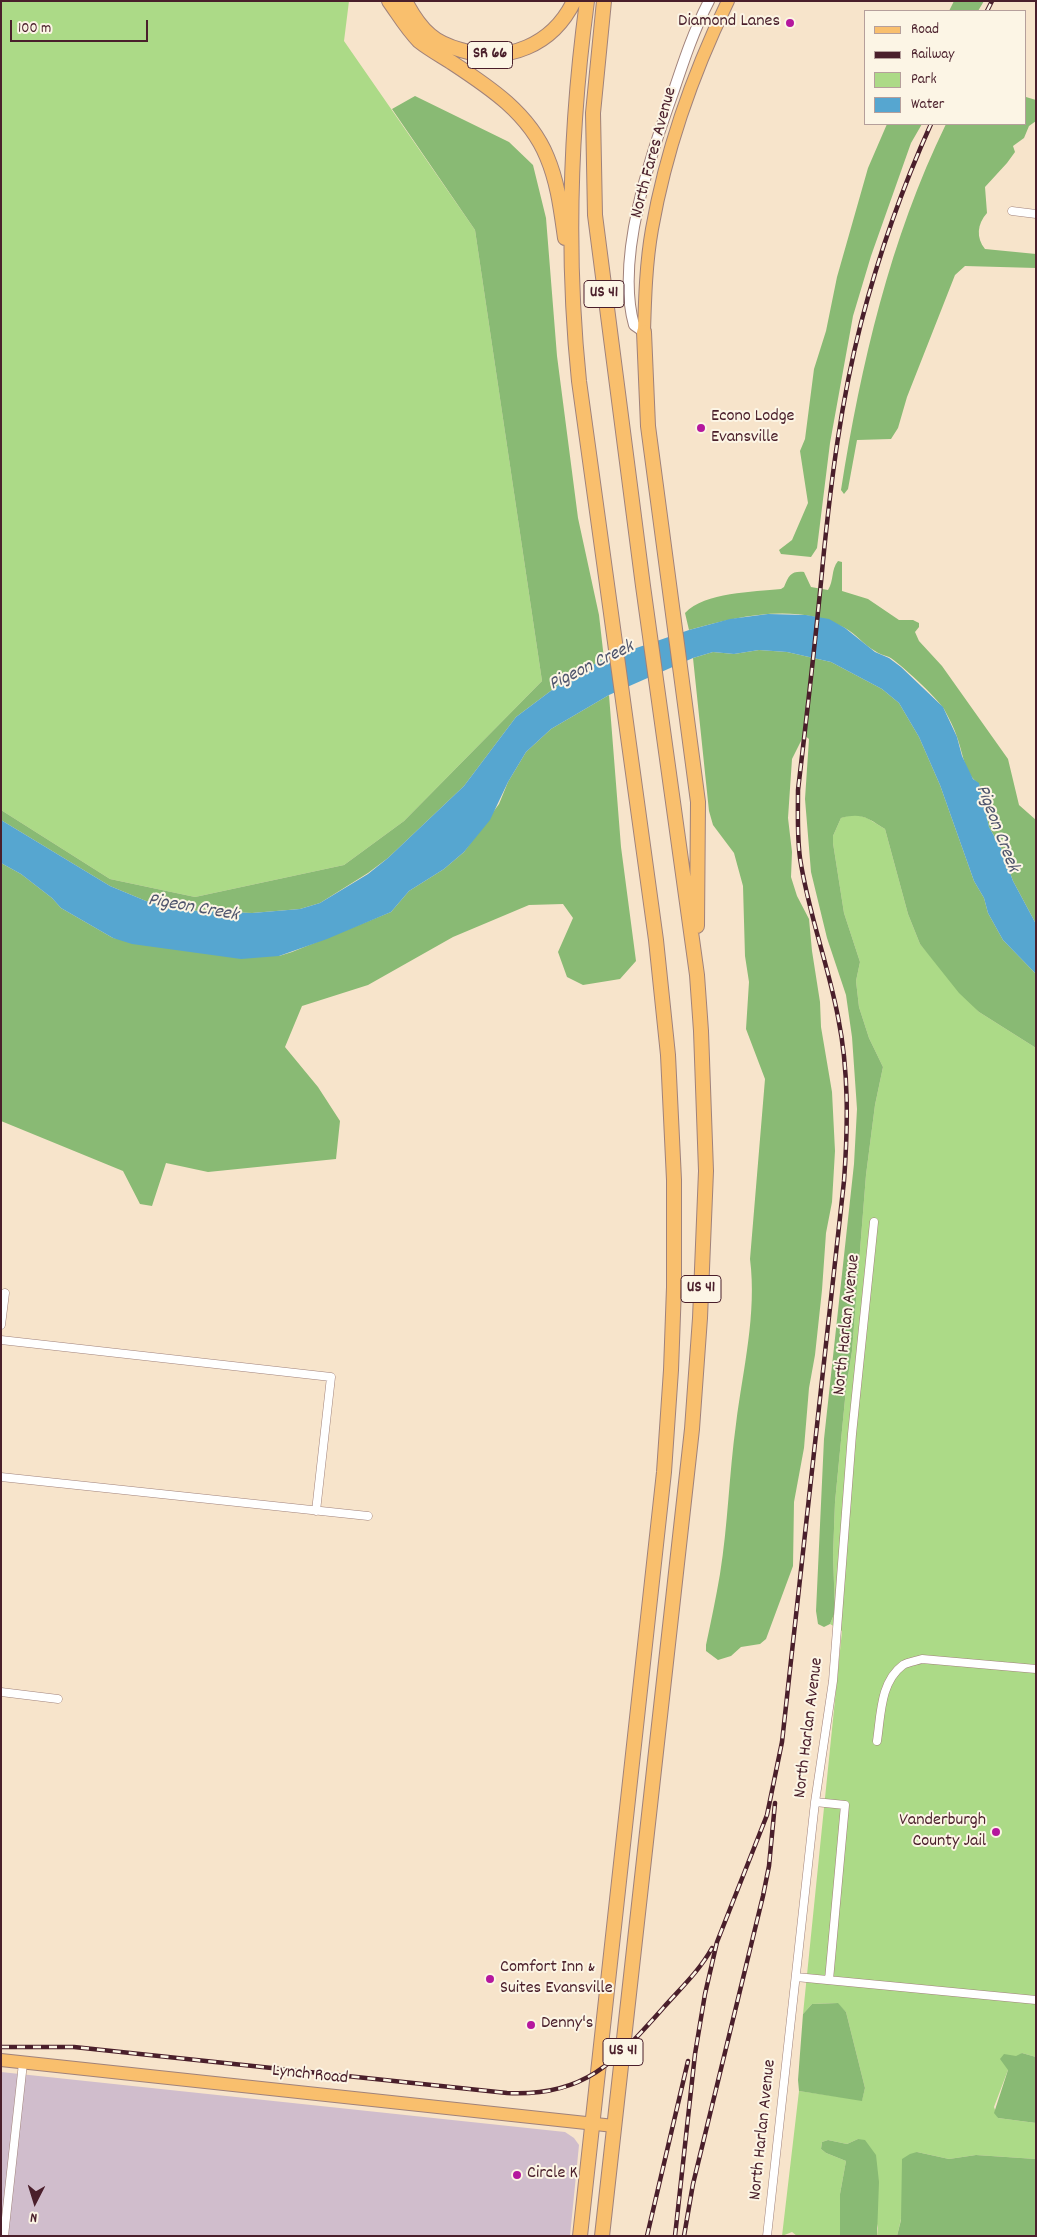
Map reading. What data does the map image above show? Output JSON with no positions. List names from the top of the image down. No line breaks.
{"streets":{"highway":["SR 66","US 41"],"main road":["North Fares Avenue","Lynch Road"],"street":["North Harlan Avenue"]},"crossings":[["US 41","Lynch Road"]],"water":["Pigeon Creek"],"places":["Diamond Lanes","Econo Lodge Evansville","Vanderburgh County Jail","Comfort Inn & Suites Evansville","Denny's","Circle K"],"legend":["Road","Railway","Park","Water"],"scale_bar":"100 m","north":"bottom"}
